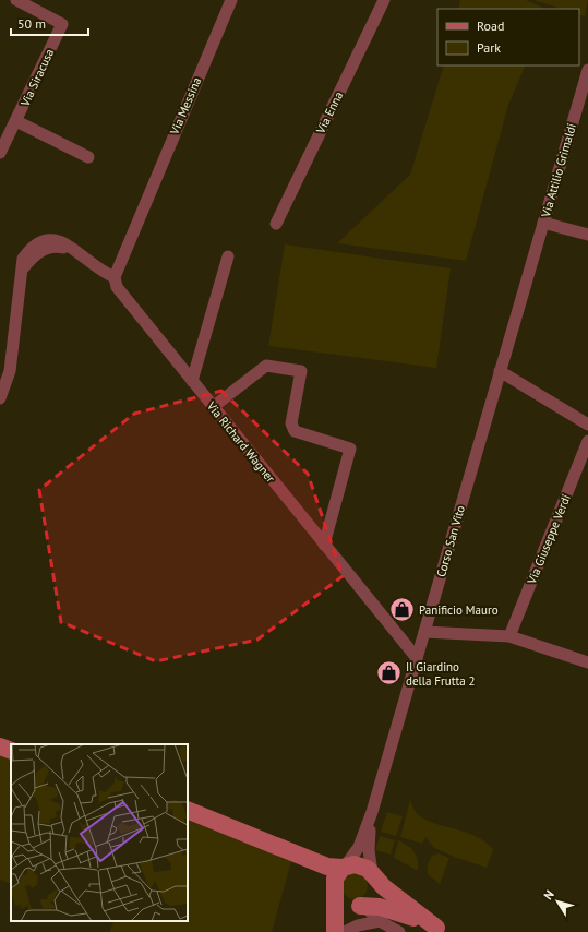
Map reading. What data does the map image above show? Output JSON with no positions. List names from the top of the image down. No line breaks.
{"streets":{"street":["Via Siracusa","Via Messina","Via Enna","Via Attilio Grimaldi","Via Richard Wagner","Via Giuseppe Verdi","Corso San Vito"]},"crossings":[["Via Messina","Via Richard Wagner"],["Via Attilio Grimaldi","Corso San Vito"],["Via Richard Wagner","Corso San Vito"]],"places":{"shop":["Panificio Mauro","Il Giardino della Frutta 2"]},"legend":["Road","Park"],"scale_bar":"50 m","north":"top left"}
